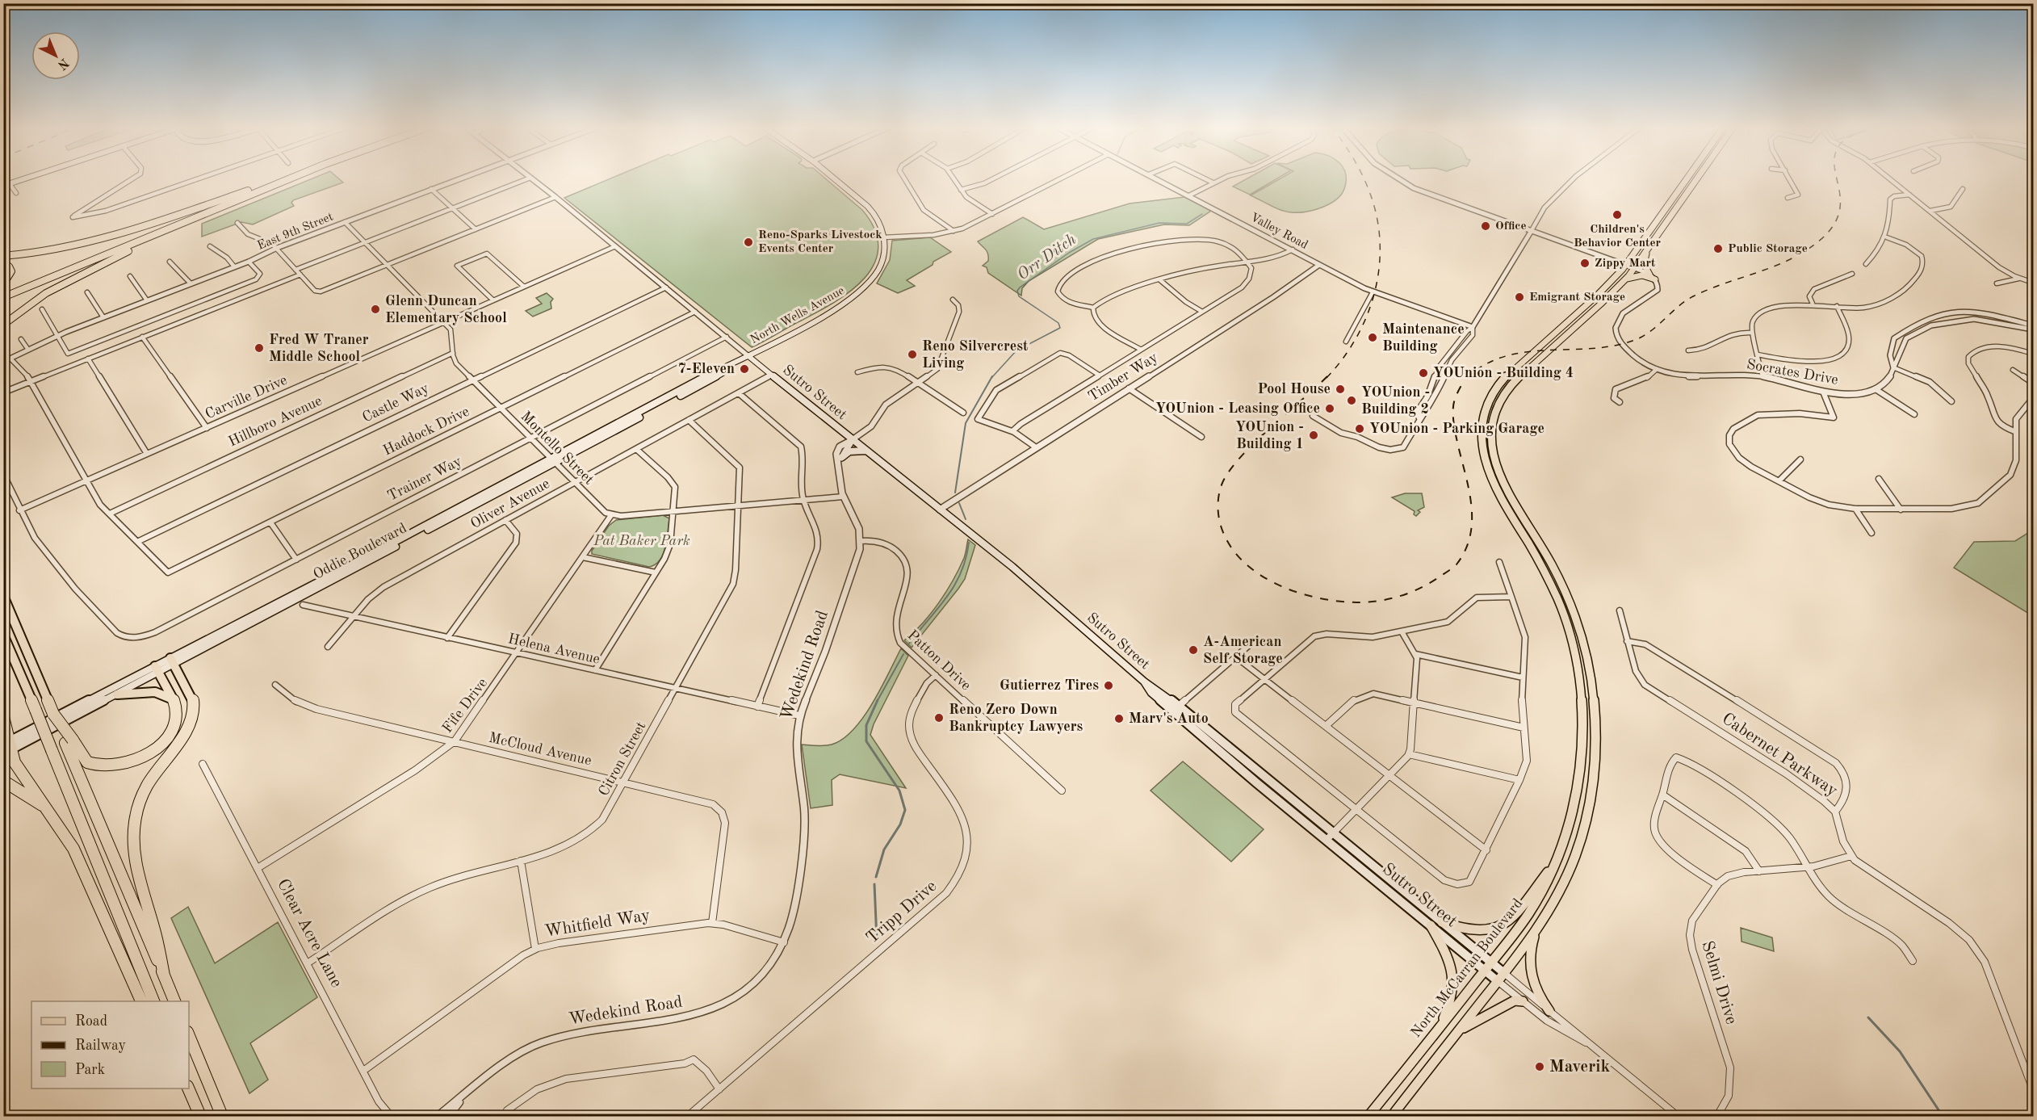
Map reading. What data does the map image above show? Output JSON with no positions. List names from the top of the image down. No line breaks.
{"streets":{"main road":["North Wells Avenue","Sutro Street","Oddie Boulevard","North McCarran Boulevard"],"street":["East 9th Street","Valley Road","Socrates Drive","Timber Way","Carville Drive","Castle Way","Hillboro Avenue","Haddock Drive","Montello Street","Trainer Way","Oliver Avenue","Helena Avenue","Patton Drive","Wedekind Road","Fife Drive","McCloud Avenue","Cabernet Parkway","Citron Street","Tripp Drive","Whitfield Way","Clear Acre Lane","Selmi Drive"]},"crossings":[["East 9th Street","Montello Street"],["Valley Road","Timber Way"],["North Wells Avenue","Sutro Street"],["North Wells Avenue","Oddie Boulevard"],["Timber Way","Sutro Street"],["Sutro Street","Carville Drive"],["Sutro Street","Castle Way"],["Sutro Street","Haddock Drive"],["Sutro Street","Trainer Way"],["Sutro Street","Oliver Avenue"],["Sutro Street","Oddie Boulevard"],["Sutro Street","Wedekind Road"],["Sutro Street","North McCarran Boulevard"],["Carville Drive","Montello Street"],["Carville Drive","Trainer Way"],["Castle Way","Haddock Drive"],["Castle Way","Montello Street"],["Hillboro Avenue","Montello Street"],["Haddock Drive","Montello Street"],["Montello Street","Trainer Way"],["Montello Street","Oliver Avenue"],["Montello Street","Oddie Boulevard"],["Montello Street","Fife Drive"],["Oliver Avenue","Helena Avenue"],["Oliver Avenue","Citron Street"],["Helena Avenue","Wedekind Road"],["Helena Avenue","Fife Drive"],["Helena Avenue","Citron Street"],["Patton Drive","Wedekind Road"],["Patton Drive","Tripp Drive"],["Wedekind Road","Whitfield Way"],["Fife Drive","McCloud Avenue"],["Fife Drive","Clear Acre Lane"],["McCloud Avenue","Citron Street"],["McCloud Avenue","Whitfield Way"],["Cabernet Parkway","Selmi Drive"],["Citron Street","Clear Acre Lane"],["Whitfield Way","Clear Acre Lane"]],"water":["Orr Ditch"],"parks":["Pat Baker Park"],"places":["Children's Behavior Center","Office","Reno-Sparks Livestock Events Center","Public Storage","Zippy Mart","Emigrant Storage","Glenn Duncan Elementary School","Maintenance Building","Fred W Traner Middle School","Reno Silvercrest Living","7-Eleven","YOUnion - Building 4","Pool House","YOUnion - Building 2","YOUnion - Leasing Office","YOUnion - Parking Garage","YOUnion - Building 1","A-American Self Storage","Gutierrez Tires","Reno Zero Down Bankruptcy Lawyers","Marv's Auto","Maverik"],"legend":["Road","Railway","Park"],"north":"bottom right"}
